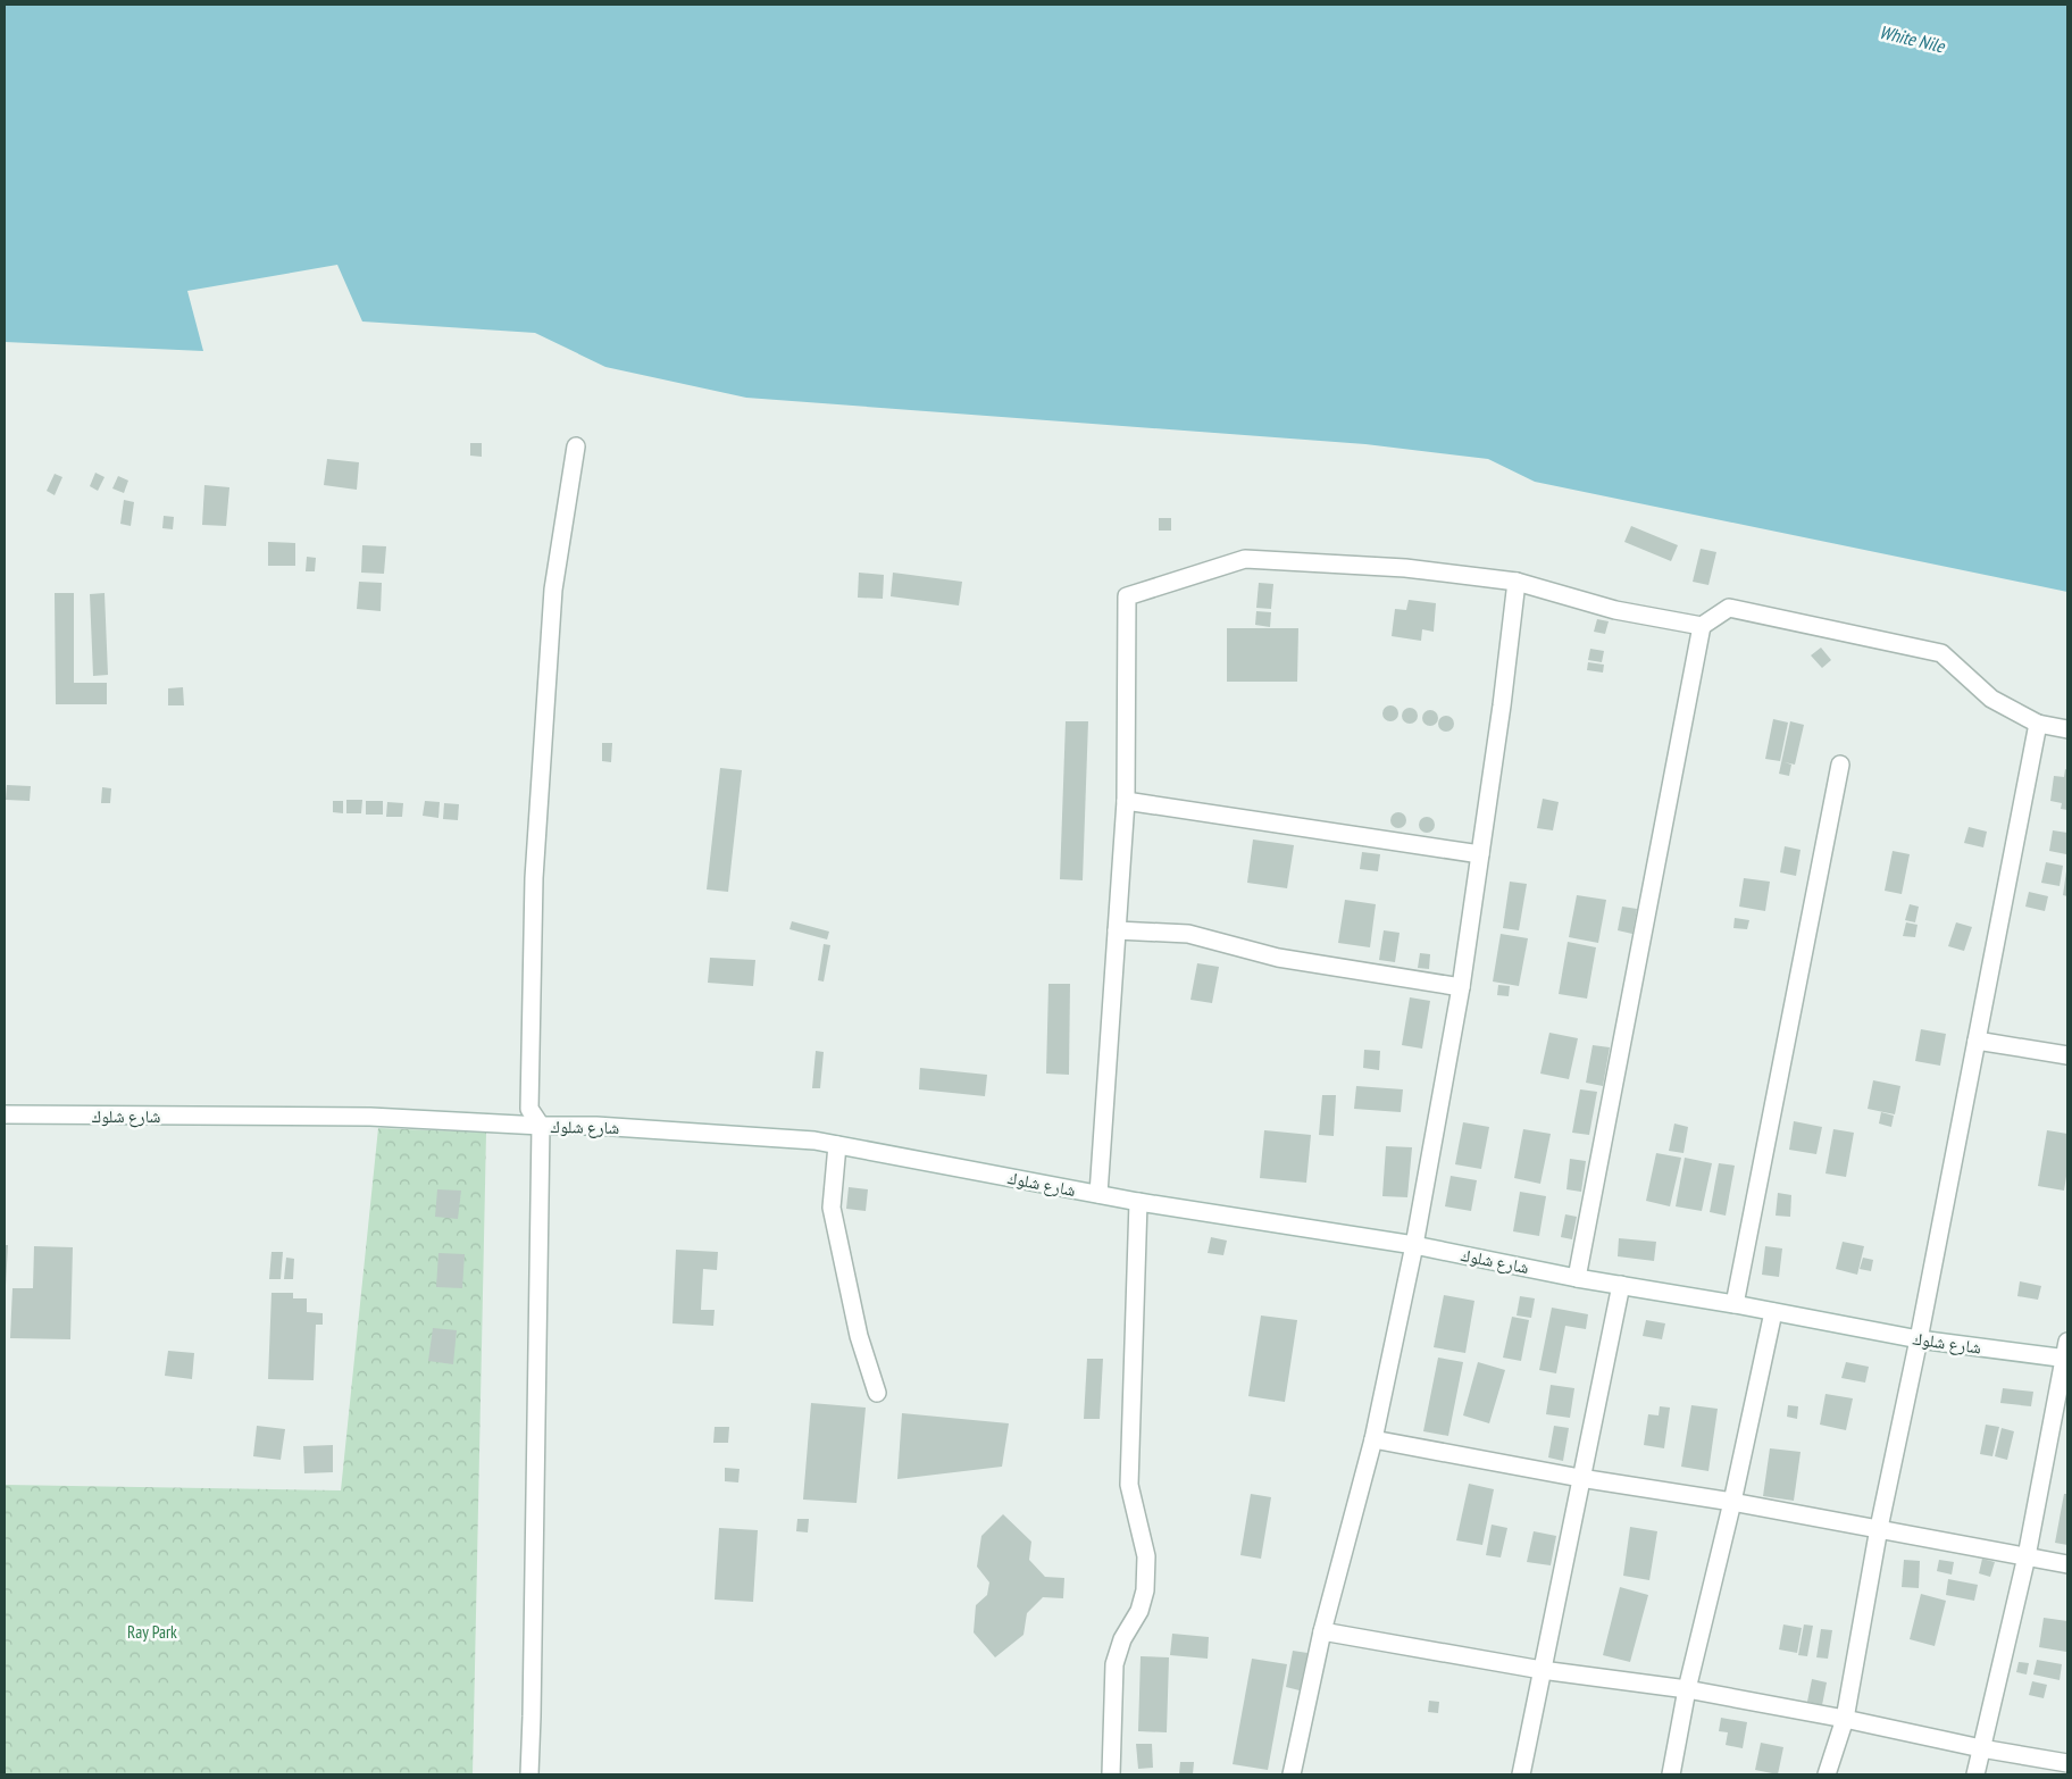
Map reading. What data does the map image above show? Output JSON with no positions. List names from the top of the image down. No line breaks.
{"streets":{"street":["شارع شلوك"]},"water":["White Nile"],"parks":["Ray Park"]}
